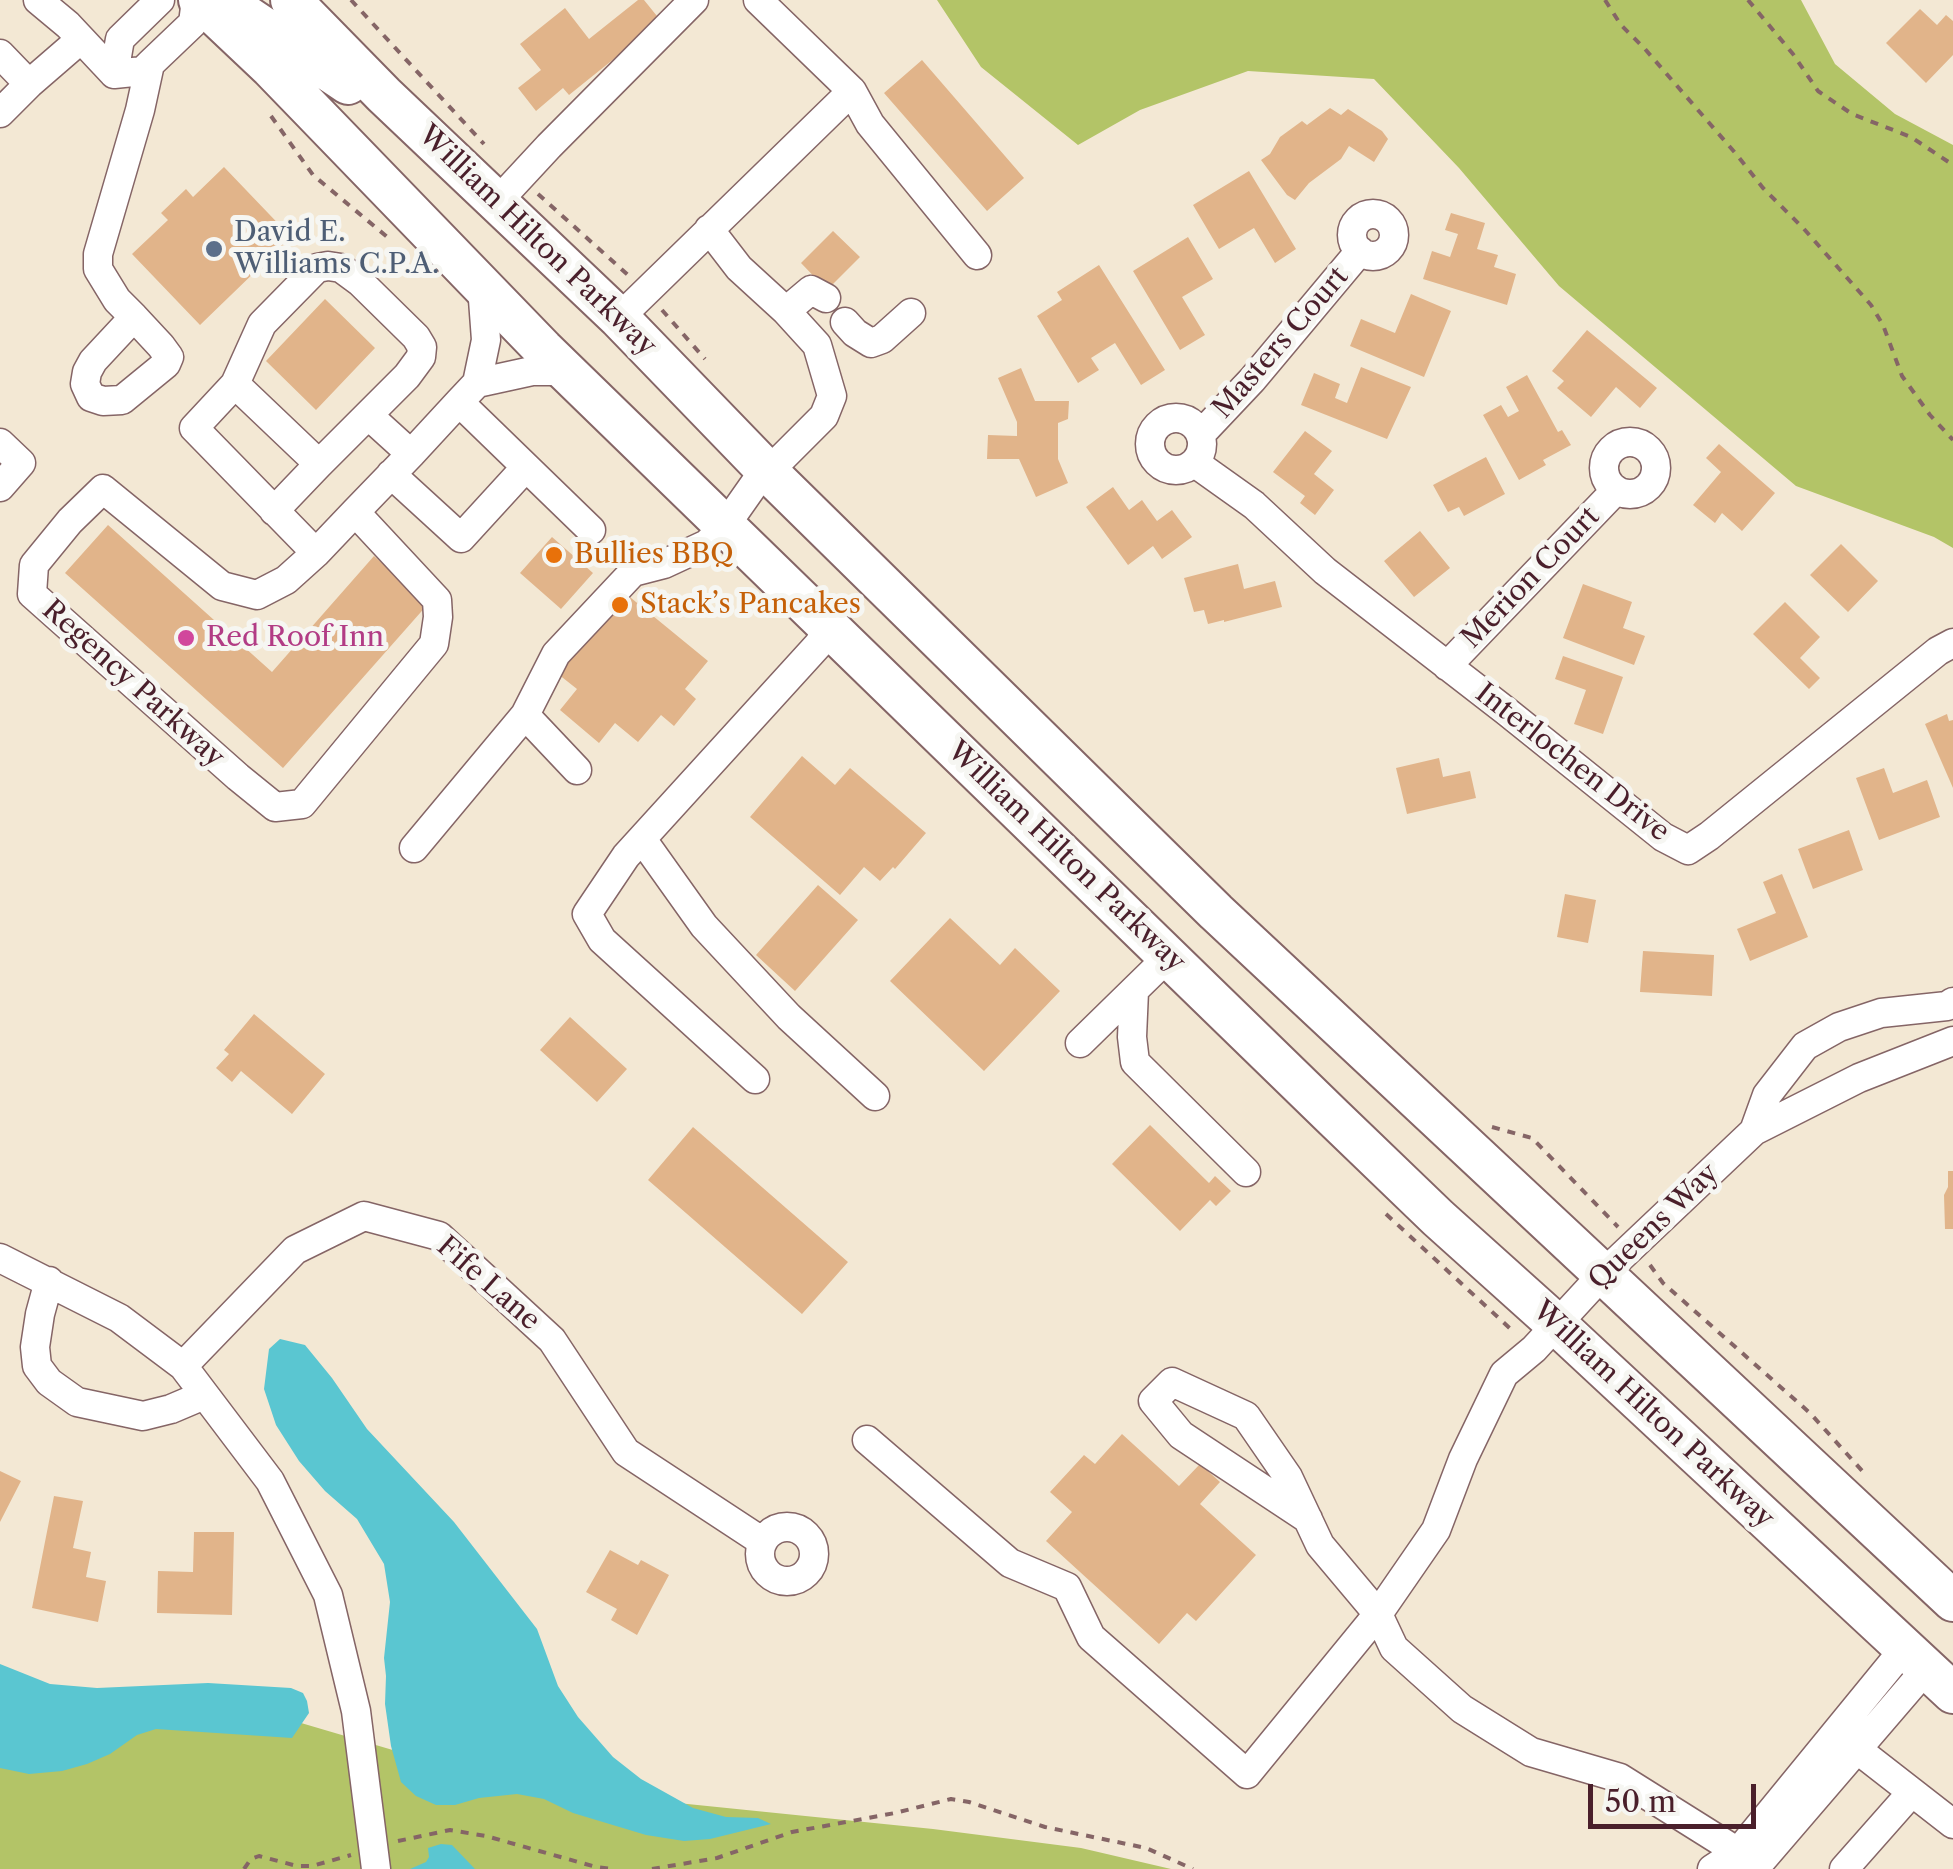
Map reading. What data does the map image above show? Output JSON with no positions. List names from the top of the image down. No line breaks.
{"streets":{"highway":["William Hilton Parkway"],"street":["Masters Court","Merion Court","Regency Parkway","Interlochen Drive","Queens Way","Fife Lane"]},"crossings":[["William Hilton Parkway","Queens Way"],["Masters Court","Interlochen Drive"],["Merion Court","Interlochen Drive"]],"places":["David E. Williams C.P.A.","Bullies BBQ","Stack’s Pancakes","Red Roof Inn"],"scale_bar":"50 m"}
